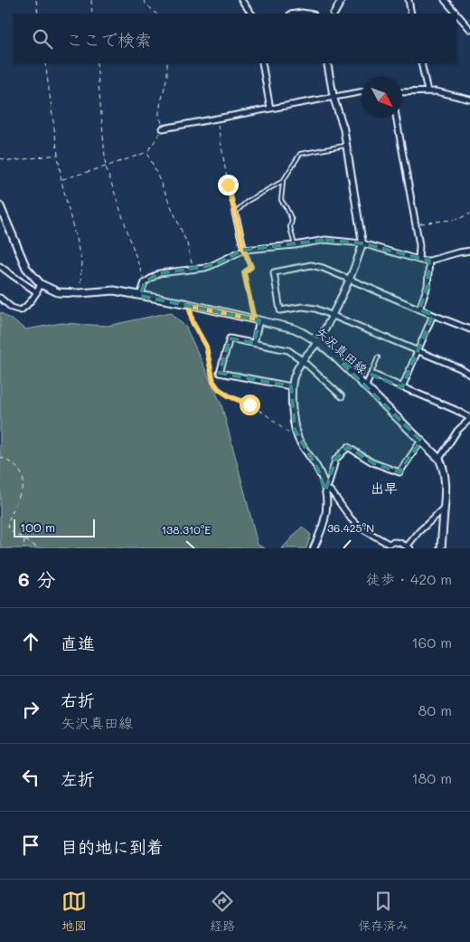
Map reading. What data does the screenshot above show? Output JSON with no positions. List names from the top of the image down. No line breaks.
{"streets":{"main road":["矢沢真田線"]},"districts":["出早"],"scale_bar":"100 m","north":"bottom right","page":{"search":"ここで検索","scale":"100 m","heading":["6 分","徒歩 · 420 m"],"list":[["直進","160 m"],["右折","矢沢真田線","80 m"],["左折","180 m"],"目的地に到着"],"nav":["地図","経路","保存済み"]},"coordinates":["36.425°N","138.310°E"]}
